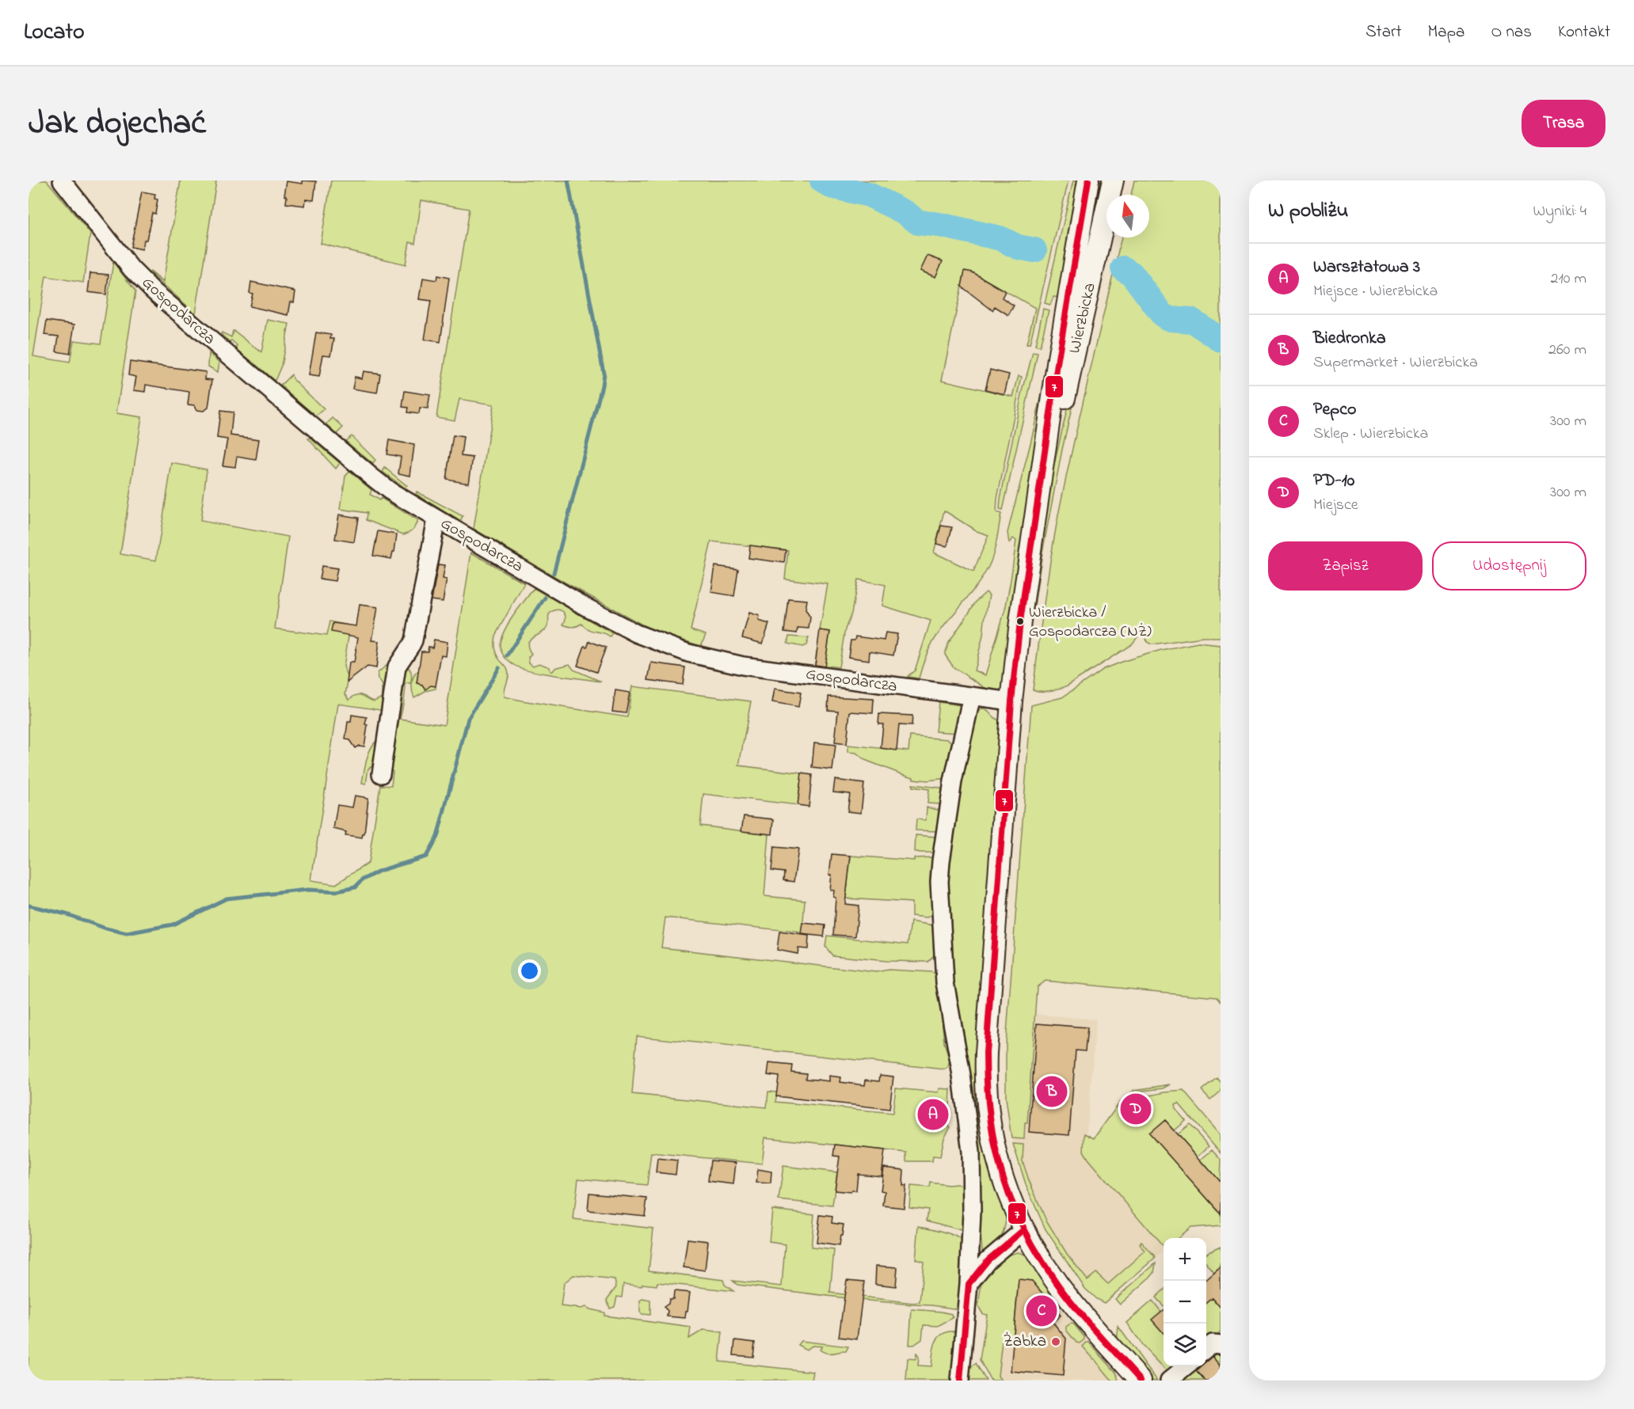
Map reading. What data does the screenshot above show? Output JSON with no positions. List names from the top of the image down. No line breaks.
{"streets":{"street":["Gospodarcza","Wierzbicka"]},"crossings":[["Gospodarcza","Wierzbicka"]],"places":["Wierzbicka / Gospodarcza (NŻ)","Żabka"],"lines":["transit line 7"],"north":"top","page":{"header":"Locato","nav":["Start","Mapa","O nas","Kontakt"],"title":"Jak dojechać","buttons":["Trasa",["Zapisz","Udostępnij"]],"heading":["W pobliżu","Wyniki: 4"],"list":[{"mark":"A","name":"Warsztatowa 3","note":"Miejsce · Wierzbicka","value":"210 m"},{"mark":"B","name":"Biedronka","note":"Supermarket · Wierzbicka","value":"260 m"},{"mark":"C","name":"Pepco","note":"Sklep · Wierzbicka","value":"300 m"},{"mark":"D","name":"PD-10","note":"Miejsce","value":"300 m"}],"pins":["B","D","A","C"],"map_buttons":["+","−"]}}
